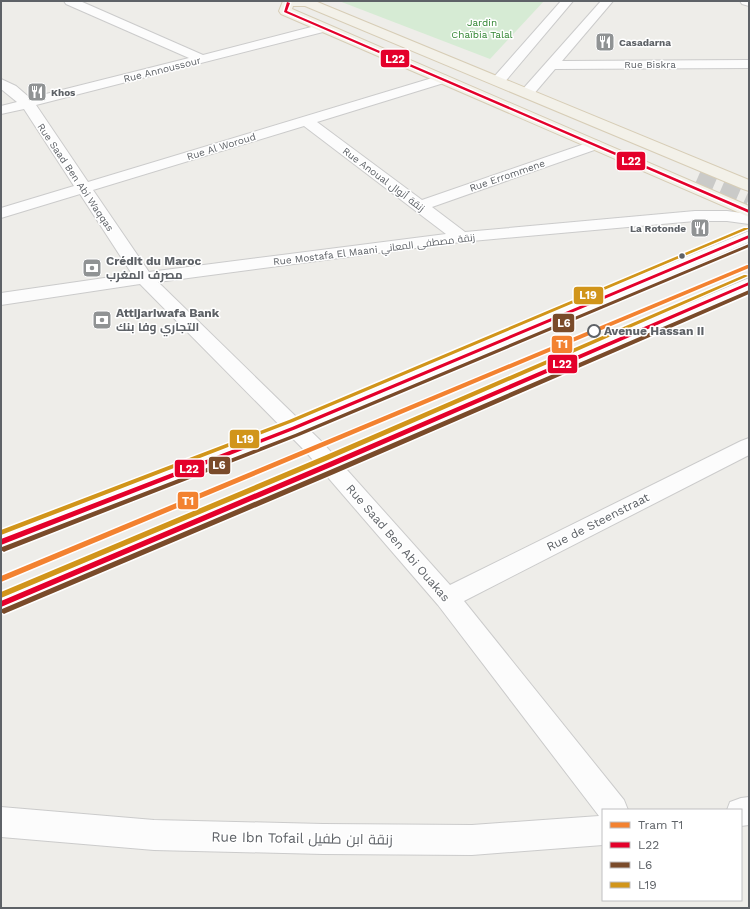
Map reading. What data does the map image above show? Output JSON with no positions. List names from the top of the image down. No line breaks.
{"streets":{"street":["Rue Biskra","Rue Annoussour","Rue Al Woroud","Rue Errommene","Rue Saad Ben Abi Waqqas","Rue Anoual زنقة أنوال","Rue Mostafa El Maani زنقة مصطفى المعاني","Rue de Steenstraat","Rue Saad Ben Abi Ouakas","Rue Ibn Tofail زنقة ابن طفيل"]},"crossings":[["Rue Annoussour","Rue Saad Ben Abi Waqqas"],["Rue Al Woroud","Rue Saad Ben Abi Waqqas"],["Rue Al Woroud","Rue Anoual زنقة أنوال"],["Rue Errommene","Rue Anoual زنقة أنوال"],["Rue Saad Ben Abi Waqqas","Rue Mostafa El Maani زنقة مصطفى المعاني"],["Rue Saad Ben Abi Waqqas","Rue Saad Ben Abi Ouakas"],["Rue Anoual زنقة أنوال","Rue Mostafa El Maani زنقة مصطفى المعاني"],["Rue Mostafa El Maani زنقة مصطفى المعاني","Rue Saad Ben Abi Ouakas"],["Rue de Steenstraat","Rue Saad Ben Abi Ouakas"]],"parks":["Jardin Chaïbia Talal"],"places":{"restaurant":["Casadarna","Khos","La Rotonde"],"bank":["Crédit du Maroc مصرف المغرب","Attijariwafa Bank التجاري وفا بنك"],"other":["Avenue Hassan II"]},"lines":["transit line L22","transit line L19","transit line L6","tram line T1"],"legend":["Tram T1","L22","L6","L19"]}
